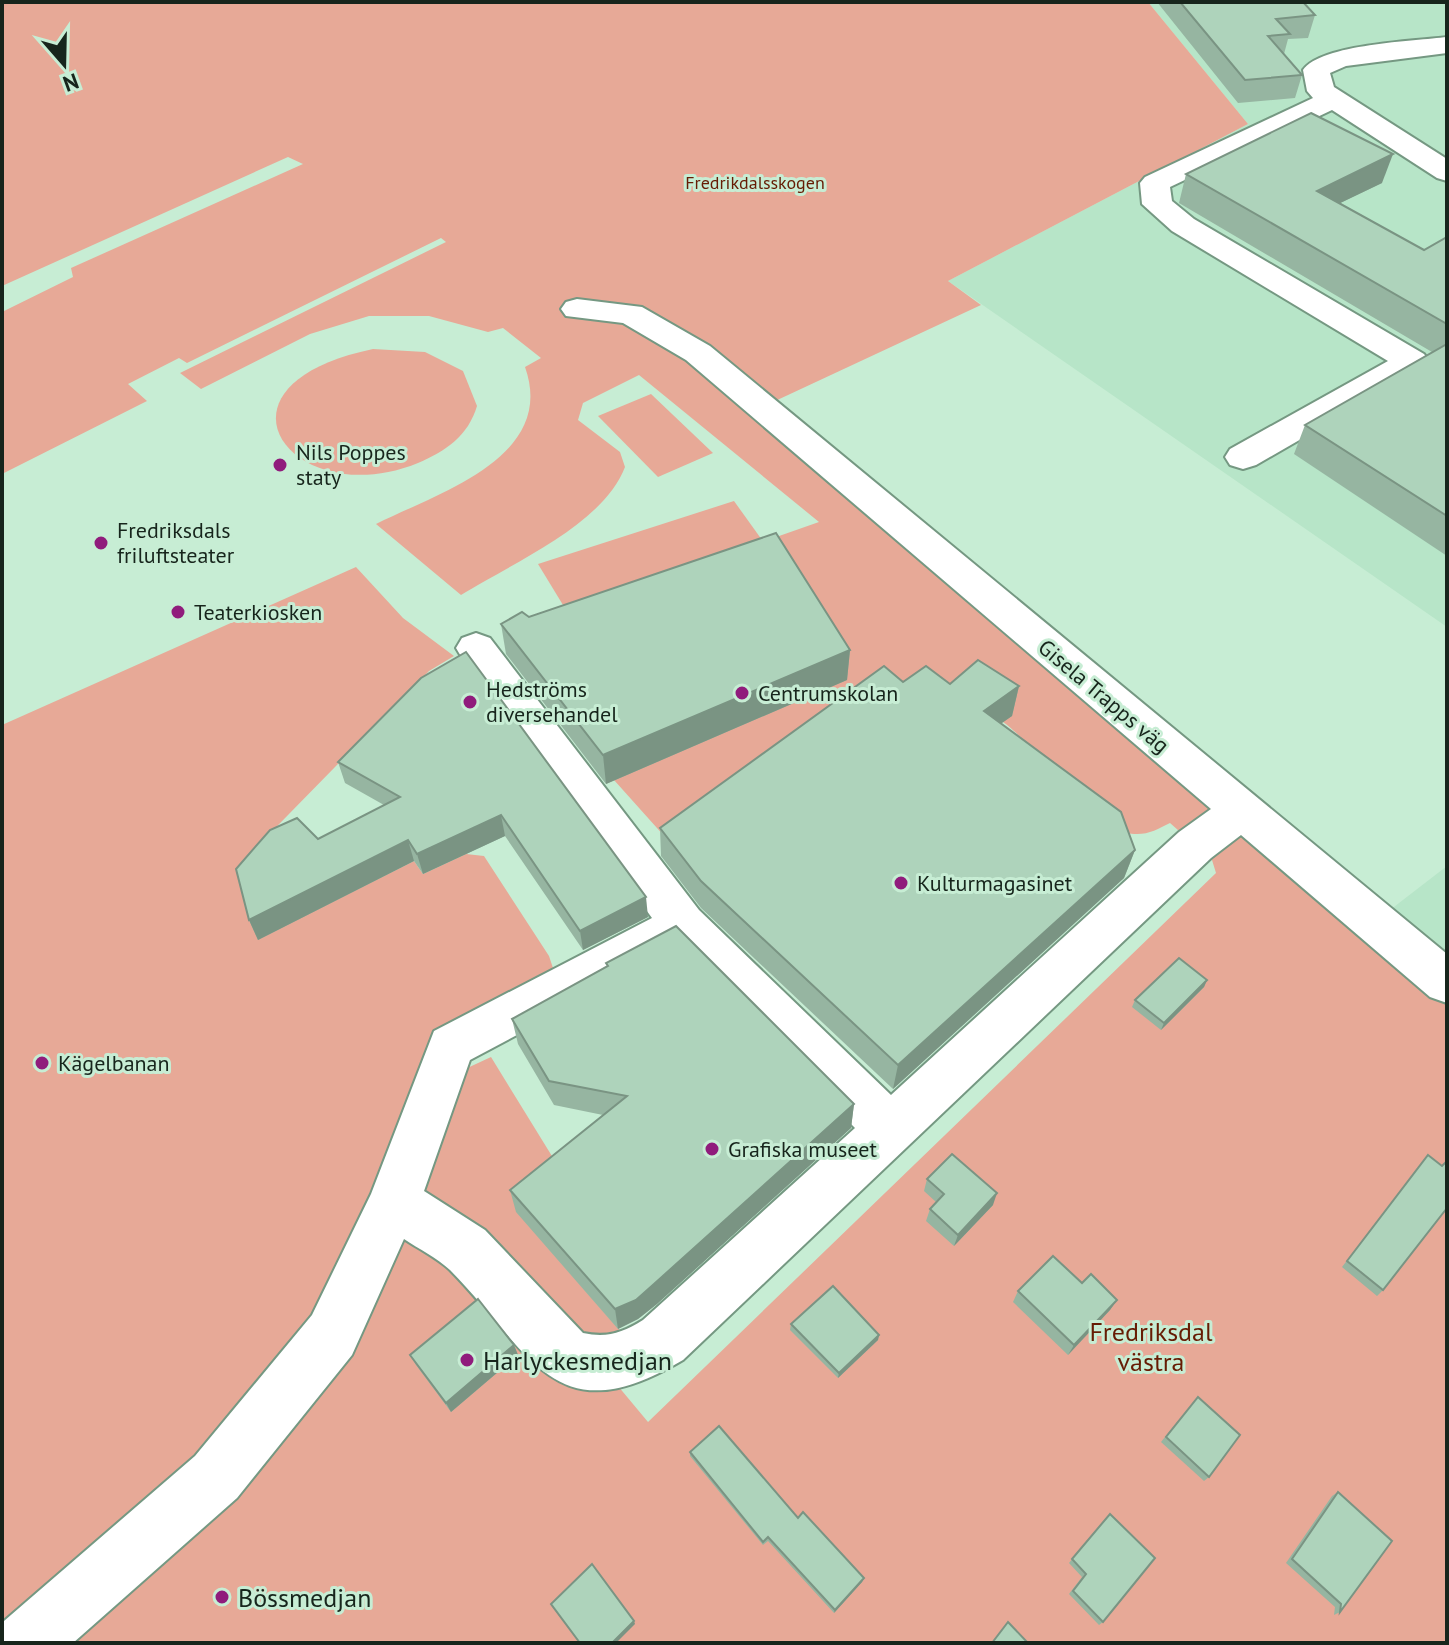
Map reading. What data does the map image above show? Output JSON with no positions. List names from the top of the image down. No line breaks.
{"streets":{"street":["Gisela Trapps väg"]},"parks":["Fredrikdalsskogen","Fredriksdal västra"],"places":["Nils Poppes staty","Fredriksdals friluftsteater","Teaterkiosken","Centrumskolan","Hedströms diversehandel","Kulturmagasinet","Kägelbanan","Grafiska museet","Harlyckesmedjan","Bössmedjan"],"north":"bottom"}
